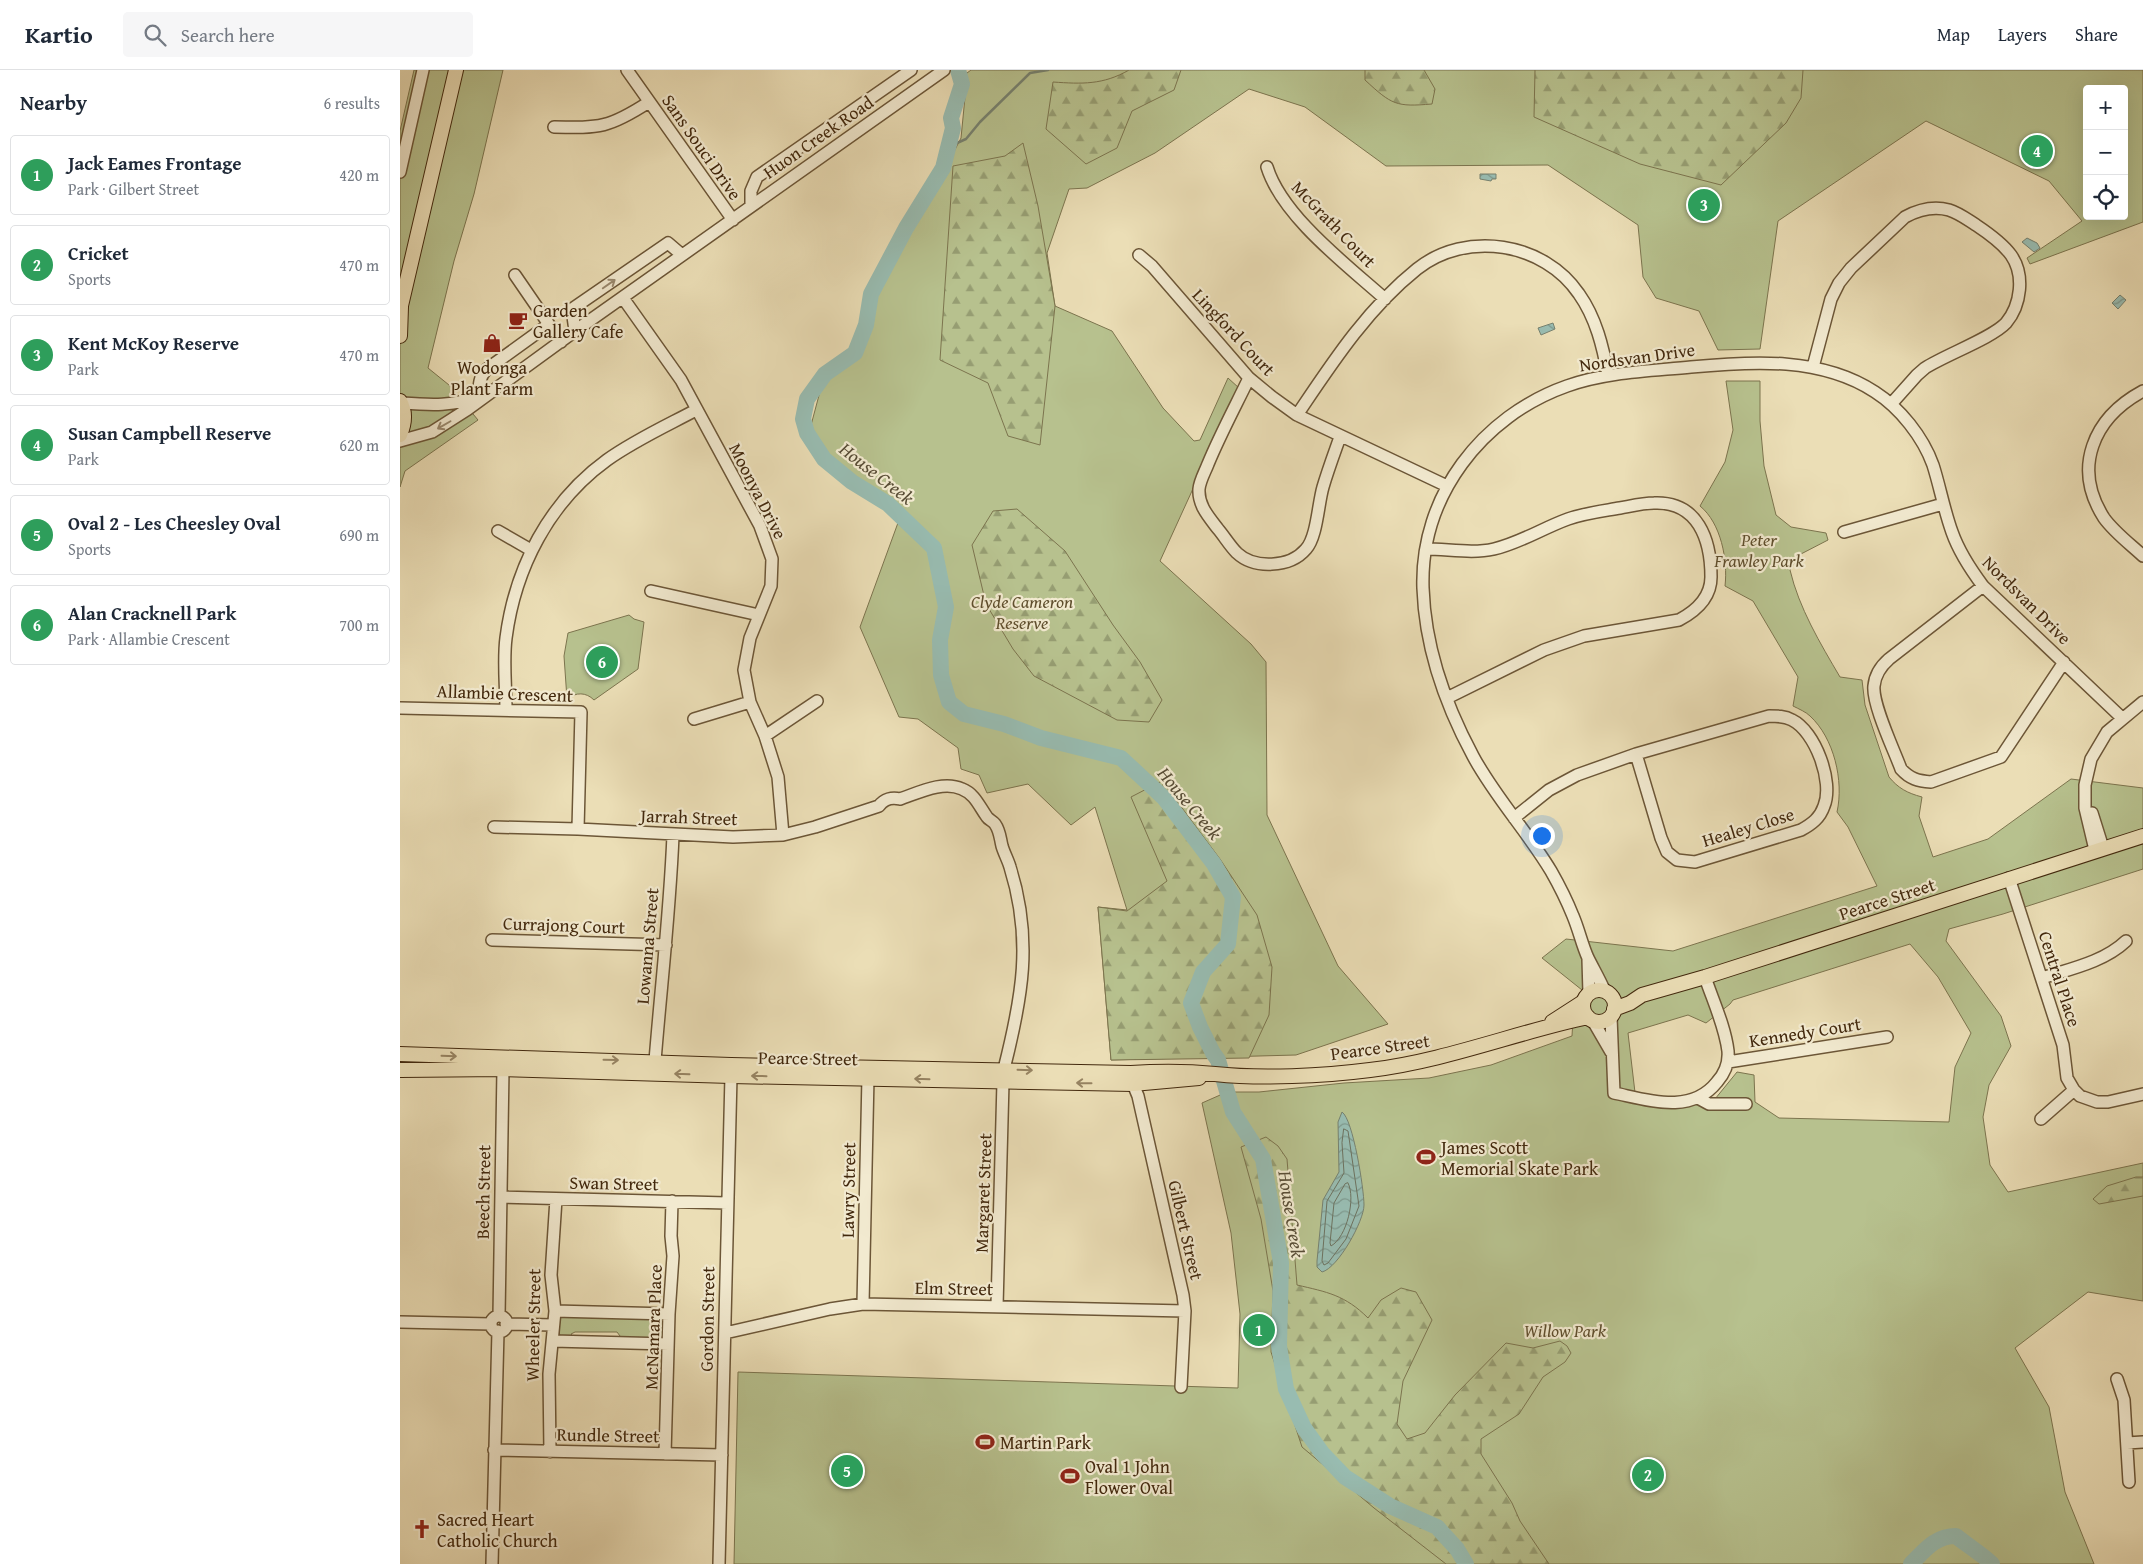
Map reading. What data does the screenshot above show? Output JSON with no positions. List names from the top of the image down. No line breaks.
{"streets":{"main road":["Pearce Street"],"street":["Huon Creek Road","Sans Souci Drive","McGrath Court","Lingford Court","Nordsvan Drive","Moonya Drive","Allambie Crescent","Jarrah Street","Healey Close","Currajong Court","Lowanna Street","Central Place","Kennedy Court","Swan Street","Lawry Street","Beech Street","Margaret Street","Gilbert Street","Elm Street","Gordon Street","Wheeler Street","McNamara Place","Rundle Street"]},"crossings":[["Huon Creek Road","Sans Souci Drive"],["Huon Creek Road","Moonya Drive"],["Lingford Court","Nordsvan Drive"],["Nordsvan Drive","Healey Close"],["Nordsvan Drive","Pearce Street"],["Moonya Drive","Jarrah Street"],["Allambie Crescent","Jarrah Street"],["Jarrah Street","Pearce Street"],["Jarrah Street","Lowanna Street"],["Jarrah Street","Margaret Street"],["Pearce Street","Lowanna Street"],["Pearce Street","Central Place"],["Pearce Street","Kennedy Court"],["Pearce Street","Lawry Street"],["Pearce Street","Beech Street"],["Pearce Street","Margaret Street"],["Pearce Street","Gilbert Street"],["Pearce Street","Gordon Street"],["Currajong Court","Lowanna Street"],["Swan Street","Beech Street"],["Swan Street","Gordon Street"],["Swan Street","Wheeler Street"],["Swan Street","McNamara Place"],["Lawry Street","Elm Street"],["Beech Street","Rundle Street"],["Margaret Street","Elm Street"],["Gilbert Street","Elm Street"],["Elm Street","Gordon Street"],["Gordon Street","Rundle Street"],["Wheeler Street","Rundle Street"],["McNamara Place","Rundle Street"]],"water":["House Creek"],"parks":["Peter Frawley Park","Clyde Cameron Reserve","Willow Park"],"places":{"cafe":["Garden Gallery Cafe"],"shop":["Wodonga Plant Farm"],"sports":["James Scott Memorial Skate Park","Martin Park","Oval 1 John Flower Oval"],"church":["Sacred Heart Catholic Church"]},"page":{"header":"Kartio","search":"Search here","nav":["Map","Layers","Share"],"heading":["Nearby","6 results"],"map_buttons":["+","−"],"pins":["4","3","6","1","5","2"],"list":[{"mark":"1","name":"Jack Eames Frontage","note":"Park · Gilbert Street","value":"420 m"},{"mark":"2","name":"Cricket","note":"Sports","value":"470 m"},{"mark":"3","name":"Kent McKoy Reserve","note":"Park","value":"470 m"},{"mark":"4","name":"Susan Campbell Reserve","note":"Park","value":"620 m"},{"mark":"5","name":"Oval 2 - Les Cheesley Oval","note":"Sports","value":"690 m"},{"mark":"6","name":"Alan Cracknell Park","note":"Park · Allambie Crescent","value":"700 m"}]}}
